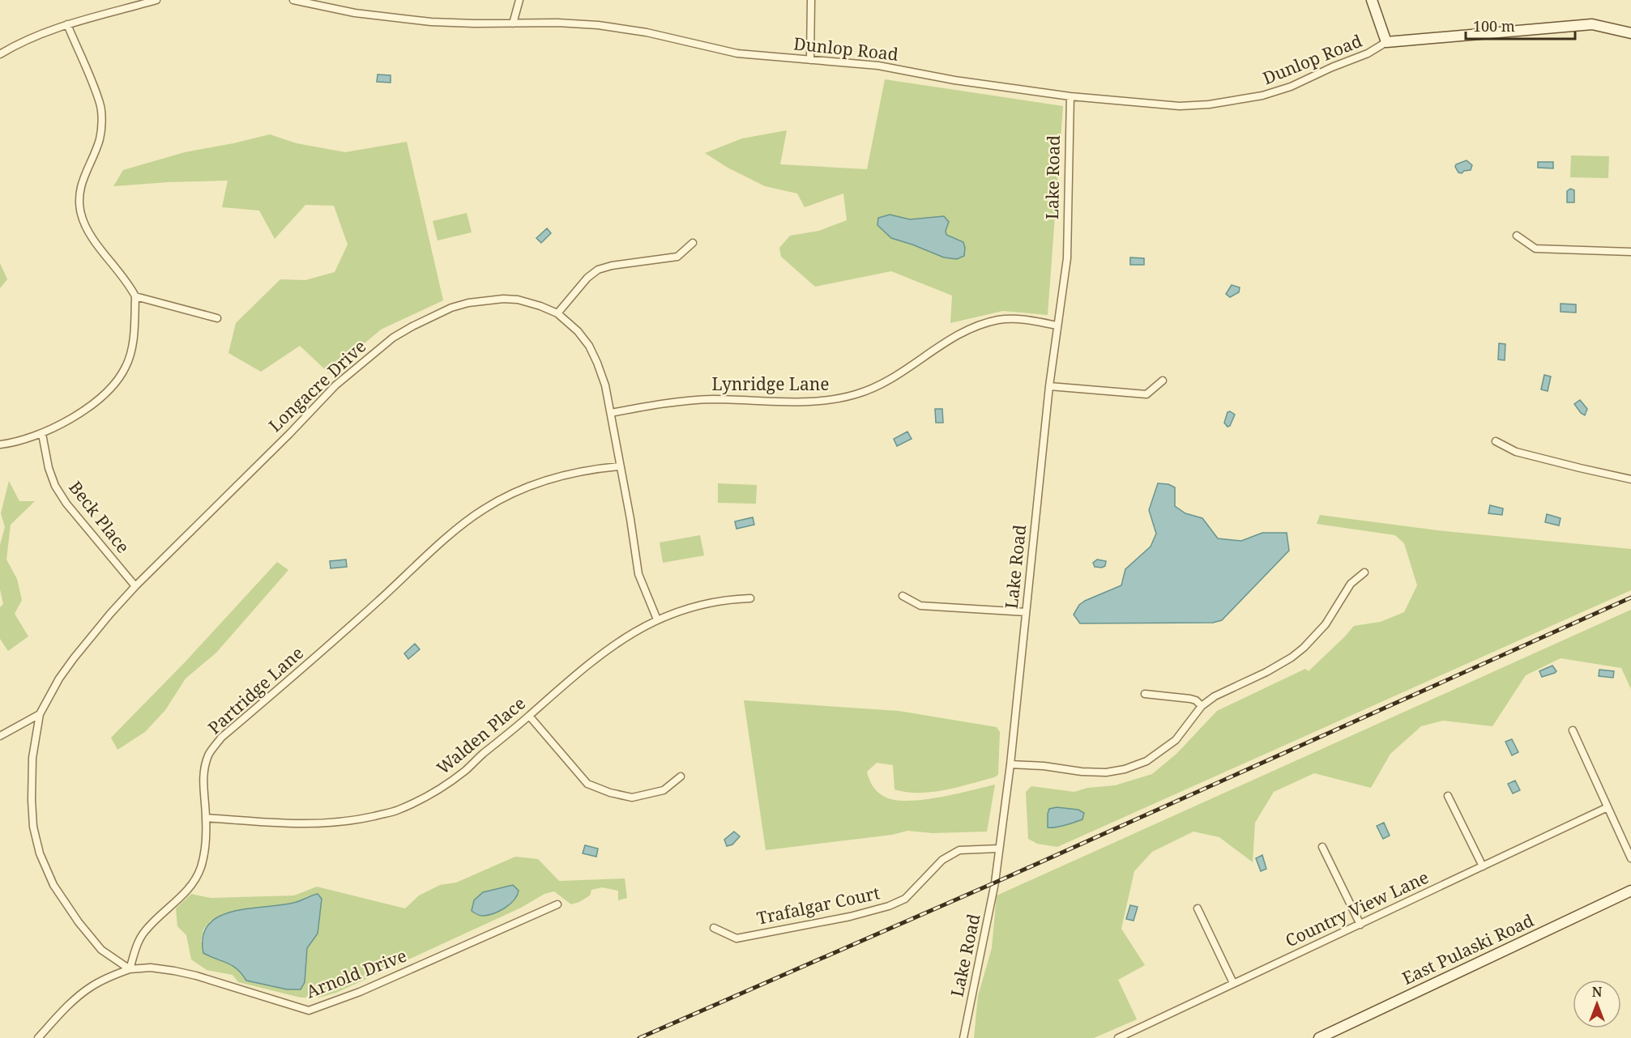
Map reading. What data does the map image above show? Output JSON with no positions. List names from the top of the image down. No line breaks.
{"streets":{"main road":["East Pulaski Road"],"street":["Dunlop Road","Lake Road","Lynridge Lane","Longacre Drive","Beck Place","Partridge Lane","Walden Place","Trafalgar Court","Country View Lane","Arnold Drive"]},"crossings":[["Dunlop Road","Lake Road"],["Lake Road","Lynridge Lane"],["Lake Road","Trafalgar Court"],["Lynridge Lane","Longacre Drive"],["Longacre Drive","Beck Place"],["Longacre Drive","Partridge Lane"],["Longacre Drive","Walden Place"],["Partridge Lane","Walden Place"],["Partridge Lane","Arnold Drive"]],"scale_bar":"100 m","north":"top"}
